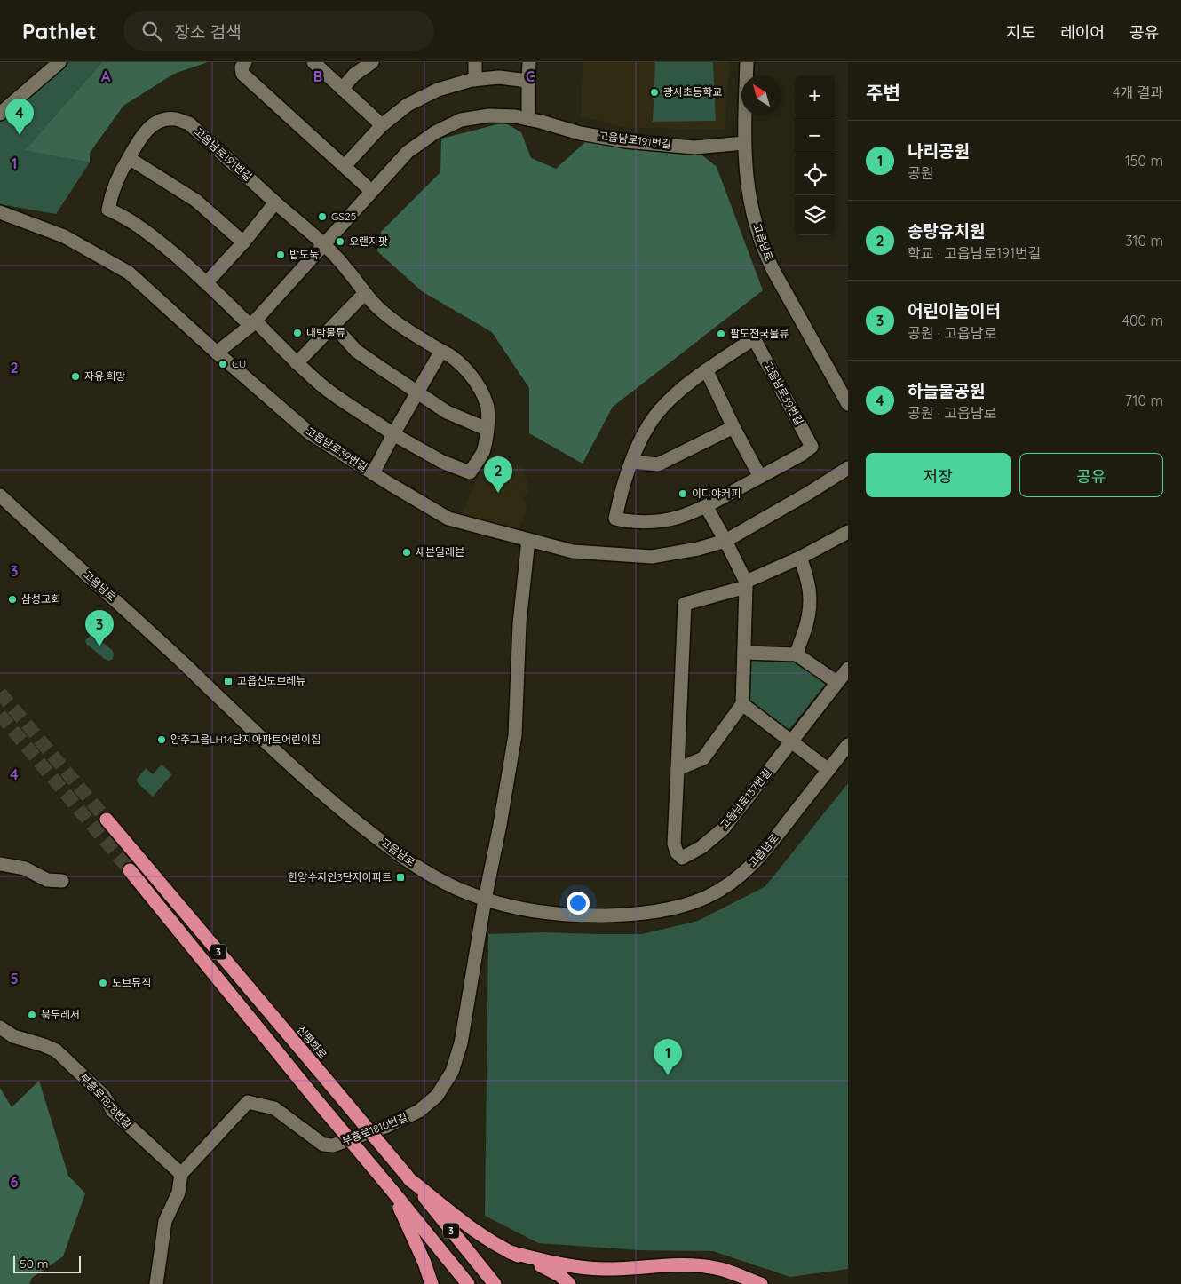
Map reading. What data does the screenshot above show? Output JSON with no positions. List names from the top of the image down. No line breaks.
{"streets":{"highway":["3","신평화로"],"street":["고읍남로191번길","고읍남로","고읍남로39번길","고읍남로137번길","부흥로1878번길","부흥로1810번길"]},"crossings":[["고읍남로191번길","고읍남로"],["고읍남로191번길","고읍남로39번길"],["고읍남로","부흥로1810번길"],["부흥로1878번길","부흥로1810번길"]],"places":{"other":["광사초등학교","GS25","오랜지팟","밥도둑","대박물류","팔도전국물류","CU","자유.희망","이디야커피","세븐일레븐","삼성교회","양주고읍LH14단지아파트어린이집","도브뮤직","북두레저"],"transit":["고읍신도브레뉴","한양수자인3단지아파트"]},"scale_bar":"50 m","north":"top left","page":{"header":"Pathlet","search":"장소 검색","nav":["지도","레이어","공유"],"heading":["주변","4개 결과"],"map_buttons":["+","−"],"pins":["4","2","3","1"],"list":[{"mark":"1","name":"나리공원","note":"공원","value":"150 m"},{"mark":"2","name":"송랑유치원","note":"학교 · 고읍남로191번길","value":"310 m"},{"mark":"3","name":"어린이놀이터","note":"공원 · 고읍남로","value":"400 m"},{"mark":"4","name":"하늘물공원","note":"공원 · 고읍남로","value":"710 m"}],"buttons":["저장","공유"],"scale":"50 m"},"grid":{"columns":["A","B","C"],"rows":["1","2","3","4","5","6"]}}
